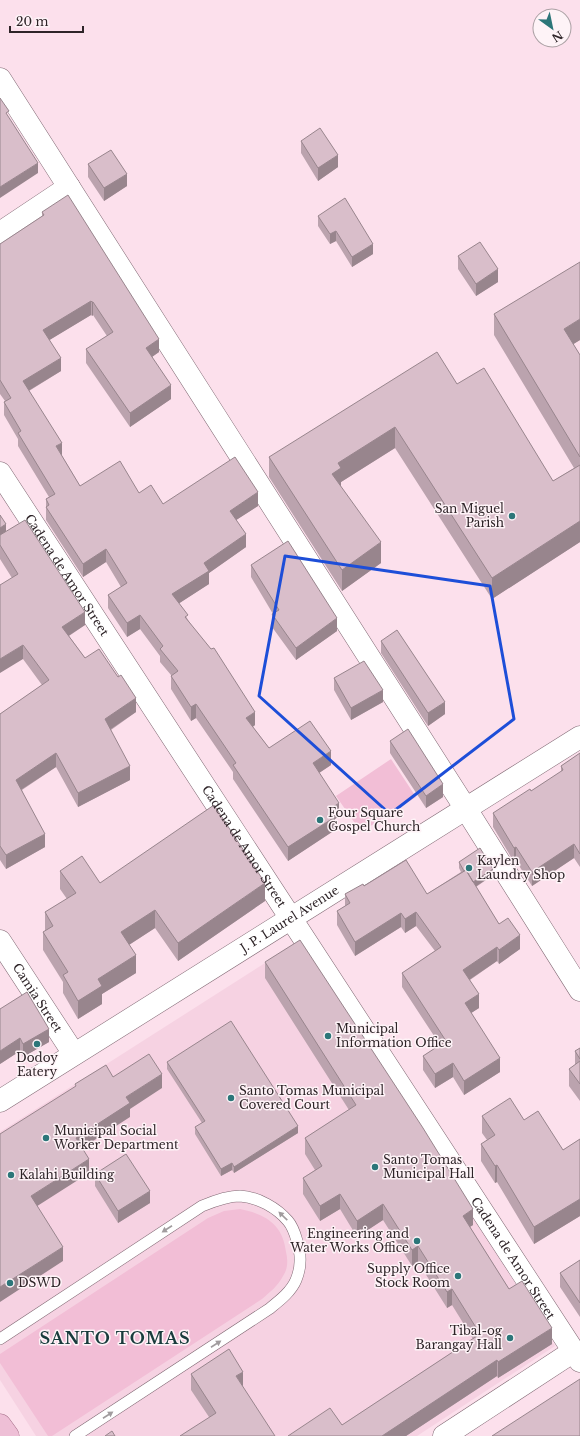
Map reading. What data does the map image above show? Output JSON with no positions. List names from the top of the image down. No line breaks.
{"streets":{"street":["Cadena de Amor Street","J. P. Laurel Avenue","Camia Street"]},"crossings":[["Cadena de Amor Street","J. P. Laurel Avenue"],["J. P. Laurel Avenue","Camia Street"]],"districts":["SANTO TOMAS"],"places":["San Miguel Parish","Four Square Gospel Church","Kaylen Laundry Shop","Municipal Information Office","Dodoy Eatery","Santo Tomas Municipal Covered Court","Municipal Social Worker Department","Santo Tomas Municipal Hall","Kalahi Building","Engineering and Water Works Office","Supply Office Stock Room","DSWD","Tibal-og Barangay Hall"],"scale_bar":"20 m","north":"bottom right"}
